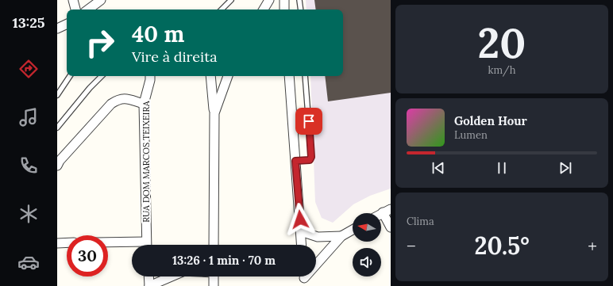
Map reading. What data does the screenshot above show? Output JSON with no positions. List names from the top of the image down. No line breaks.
{"streets":{"street":["RUA DOM MARCOS TEIXEIRA"]},"north":"left","page":{"tabs":"13:25","tile":[["20","km/h"],"Clima"],"turn":["40 m","Vire à direita"],"song":["Golden Hour","Lumen"],"heat":["−","20.5°","+"],"limit":"30","trip":"13:26 · 1 min · 70 m"}}
